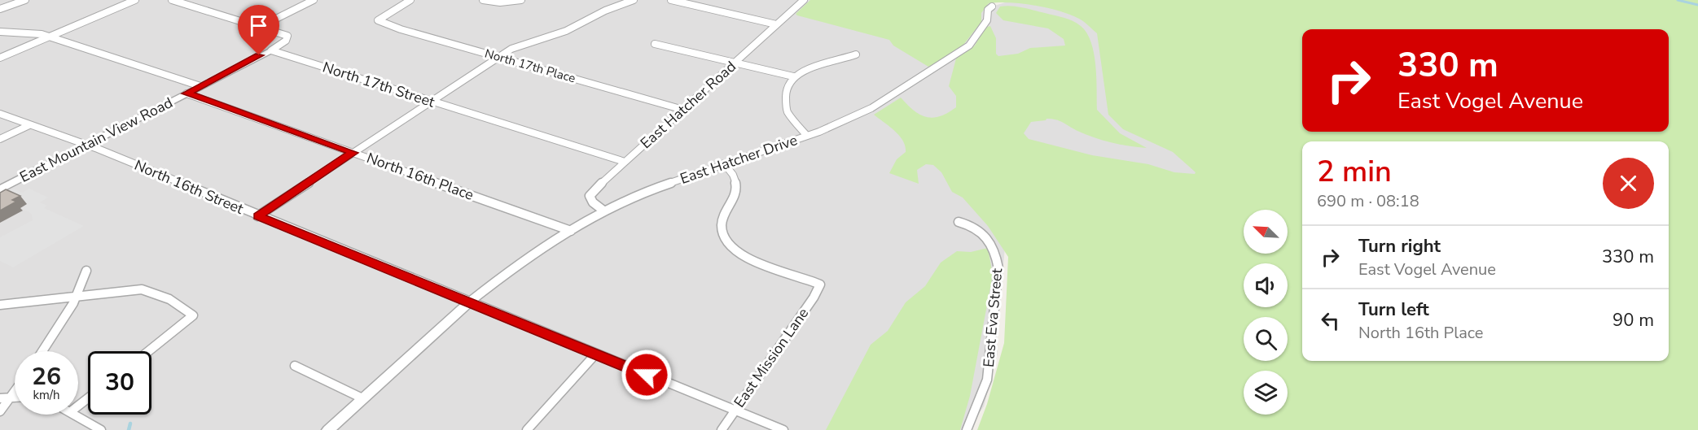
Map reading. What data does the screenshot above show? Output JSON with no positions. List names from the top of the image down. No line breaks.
{"streets":{"street":["North 17th Place","North 17th Street","East Hatcher Road","East Mountain View Road","East Hatcher Drive","North 16th Place","North 16th Street","East Eva Street","East Mission Lane"]},"crossings":[["North 17th Place","East Hatcher Road"],["North 17th Street","East Hatcher Road"],["North 17th Street","East Mountain View Road"],["East Hatcher Road","East Hatcher Drive"],["East Mountain View Road","North 16th Place"],["East Mountain View Road","North 16th Street"],["East Hatcher Drive","North 16th Place"],["East Hatcher Drive","North 16th Street"],["East Hatcher Drive","East Mission Lane"],["North 16th Street","East Mission Lane"]],"north":"top left","page":{"turn":["330 m","East Vogel Avenue"],"heading":["2 min","690 m · 08:18"],"list":[{"name":"Turn right","note":"East Vogel Avenue","value":"330 m"},{"name":"Turn left","note":"North 16th Place","value":"90 m"}],"speed":"26 km/h","limit":"30"}}
